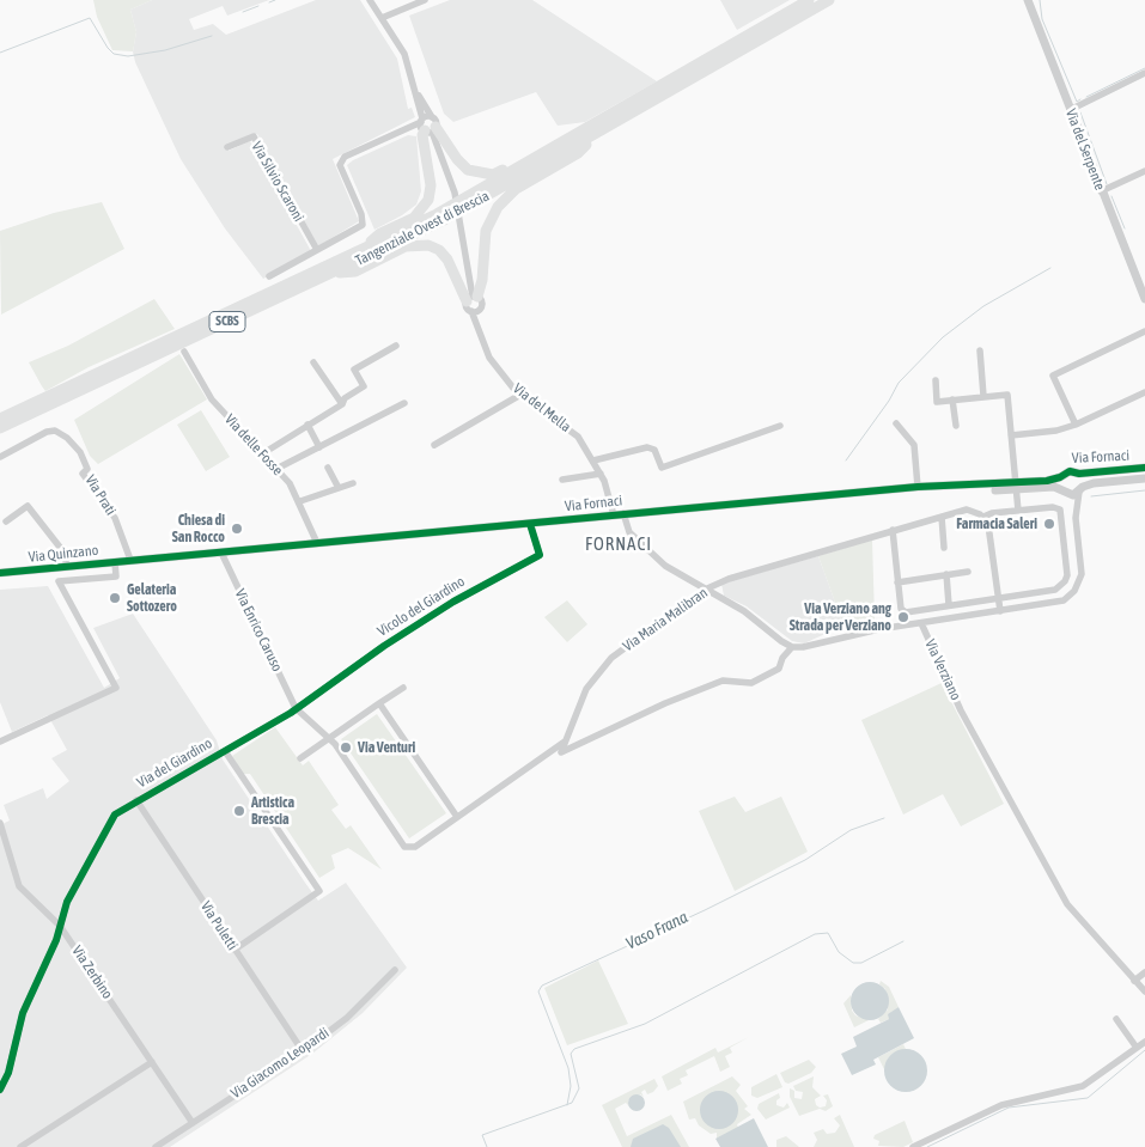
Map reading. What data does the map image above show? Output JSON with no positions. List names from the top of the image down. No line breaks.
{"streets":{"main road":["Tangenziale Ovest di Brescia","SCBS"],"street":["Via del Serpente","Via Silvio Scaroni","Via del Mella","Via delle Fosse","Via Fornaci","Via Prati","Via Quinzano","Vicolo del Giardino","Via Maria Malibran","Via Enrico Caruso","Via Verziano","Via del Giardino","Via Puletti","Via Zerbino","Via Giacomo Leopardi"]},"crossings":[["Via del Mella","Via Fornaci"],["Via delle Fosse","Via Fornaci"],["Via Fornaci","Via Prati"],["Via Fornaci","Via Quinzano"],["Via Fornaci","Vicolo del Giardino"],["Via Fornaci","Via Enrico Caruso"],["Via Prati","Via Quinzano"],["Vicolo del Giardino","Via Enrico Caruso"],["Vicolo del Giardino","Via del Giardino"],["Via Maria Malibran","Via Verziano"],["Via Enrico Caruso","Via del Giardino"],["Via del Giardino","Via Puletti"],["Via del Giardino","Via Zerbino"],["Via Puletti","Via Giacomo Leopardi"],["Via Zerbino","Via Giacomo Leopardi"]],"districts":["FORNACI"],"water":["Vaso Frana"],"places":["Farmacia Saleri","Chiesa di San Rocco","Gelateria Sottozero","Via Verziano ang Strada per Verziano","Via Venturi","Artistica Brescia"]}
